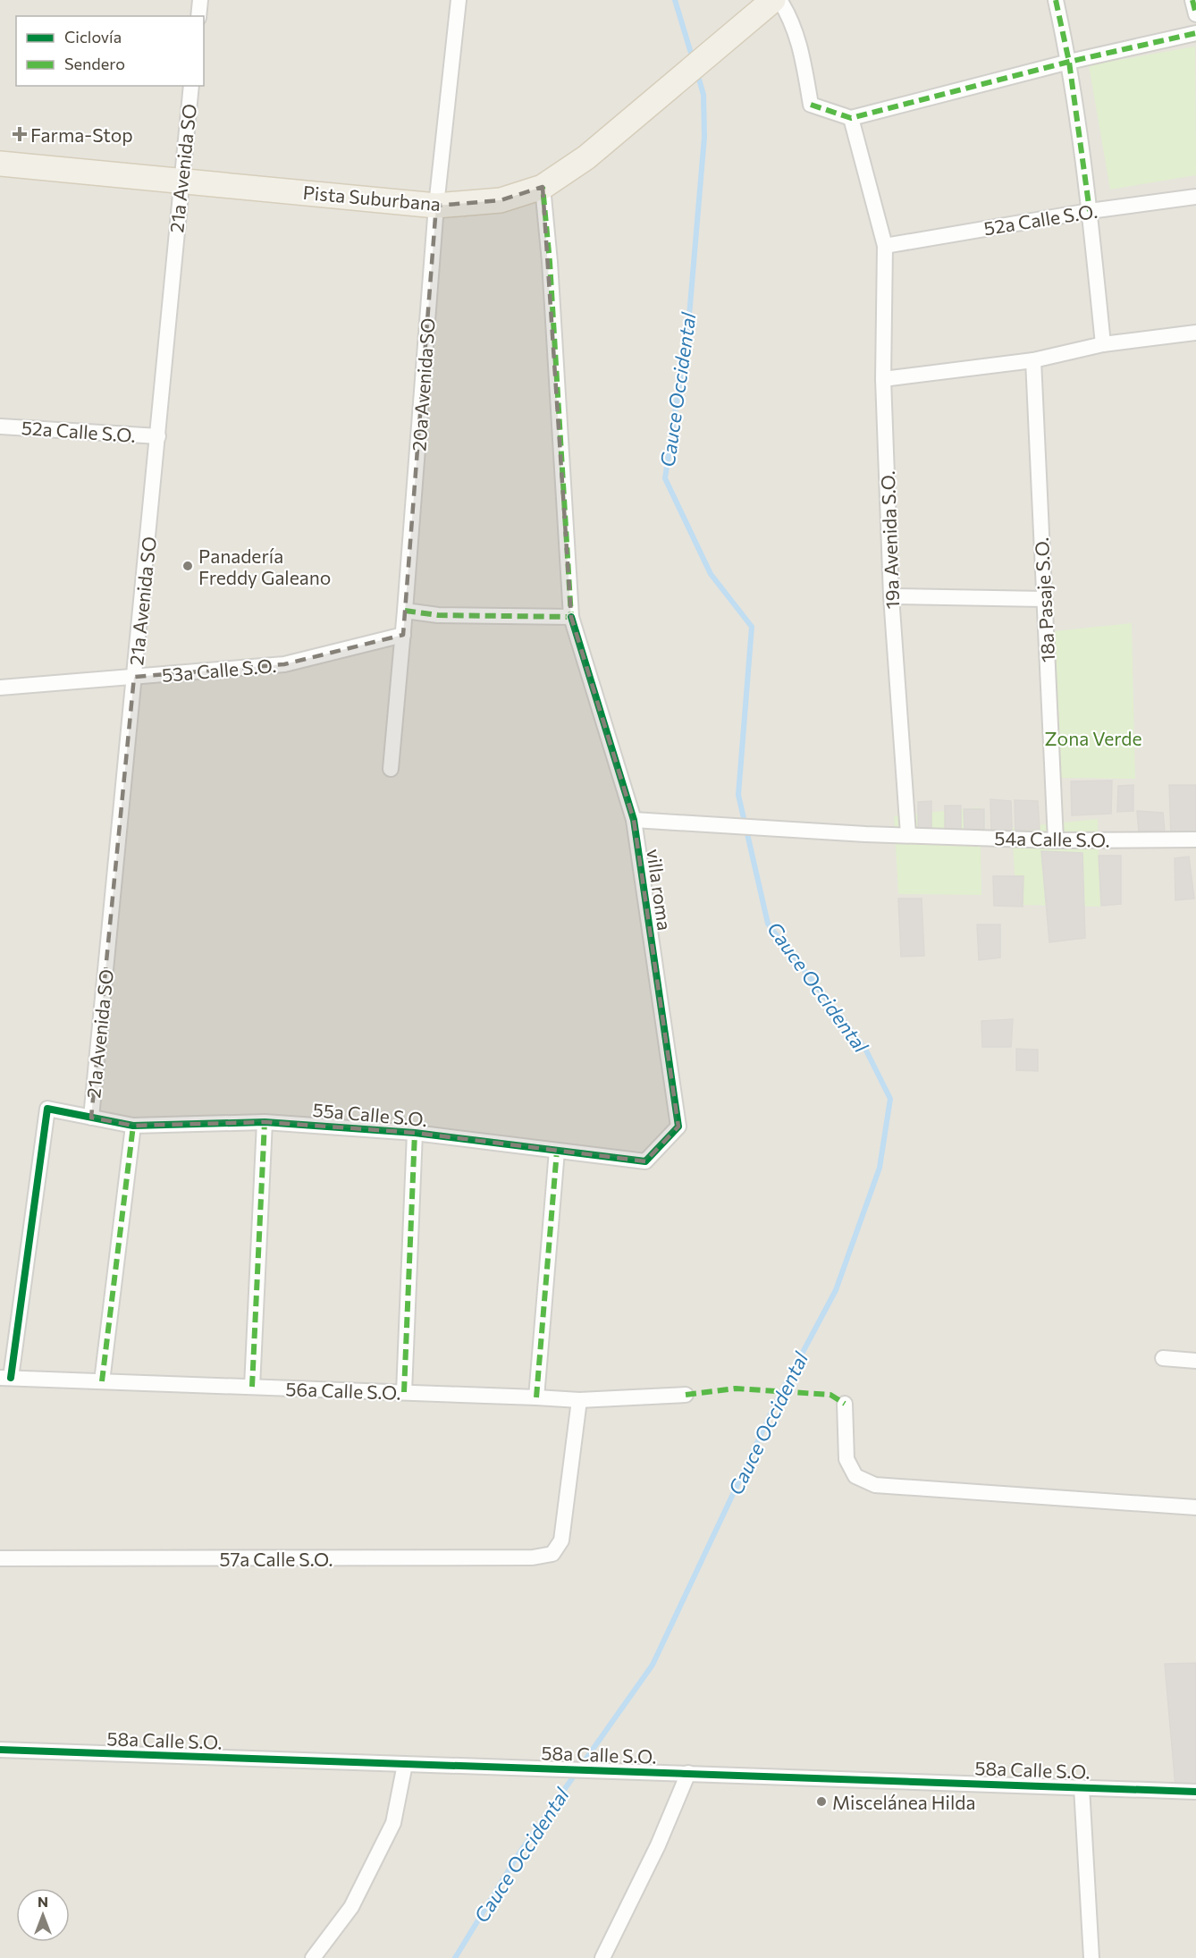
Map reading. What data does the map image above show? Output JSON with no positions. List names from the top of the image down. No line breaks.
{"streets":{"main road":["Pista Suburbana"],"street":["21a Avenida SO","52a Calle S.O.","20a Avenida SO","19a Avenida S.O.","18a Pasaje S.O.","53a Calle S.O.","54a Calle S.O.","villa roma","55a Calle S.O.","56a Calle S.O.","57a Calle S.O.","58a Calle S.O."]},"crossings":[["21a Avenida SO","Pista Suburbana"],["21a Avenida SO","52a Calle S.O."],["21a Avenida SO","53a Calle S.O."],["21a Avenida SO","55a Calle S.O."],["Pista Suburbana","20a Avenida SO"],["Pista Suburbana","villa roma"],["52a Calle S.O.","19a Avenida S.O."],["20a Avenida SO","53a Calle S.O."],["19a Avenida S.O.","54a Calle S.O."],["19a Avenida S.O.","villa roma"],["18a Pasaje S.O.","54a Calle S.O."],["54a Calle S.O.","villa roma"],["villa roma","55a Calle S.O."],["55a Calle S.O.","56a Calle S.O."],["56a Calle S.O.","57a Calle S.O."]],"water":["Cauce Occidental"],"parks":["Zona Verde"],"places":{"health":["Farma-Stop"],"other":["Panadería Freddy Galeano","Miscelánea Hilda"]},"legend":["Ciclovía","Sendero"],"north":"top"}
